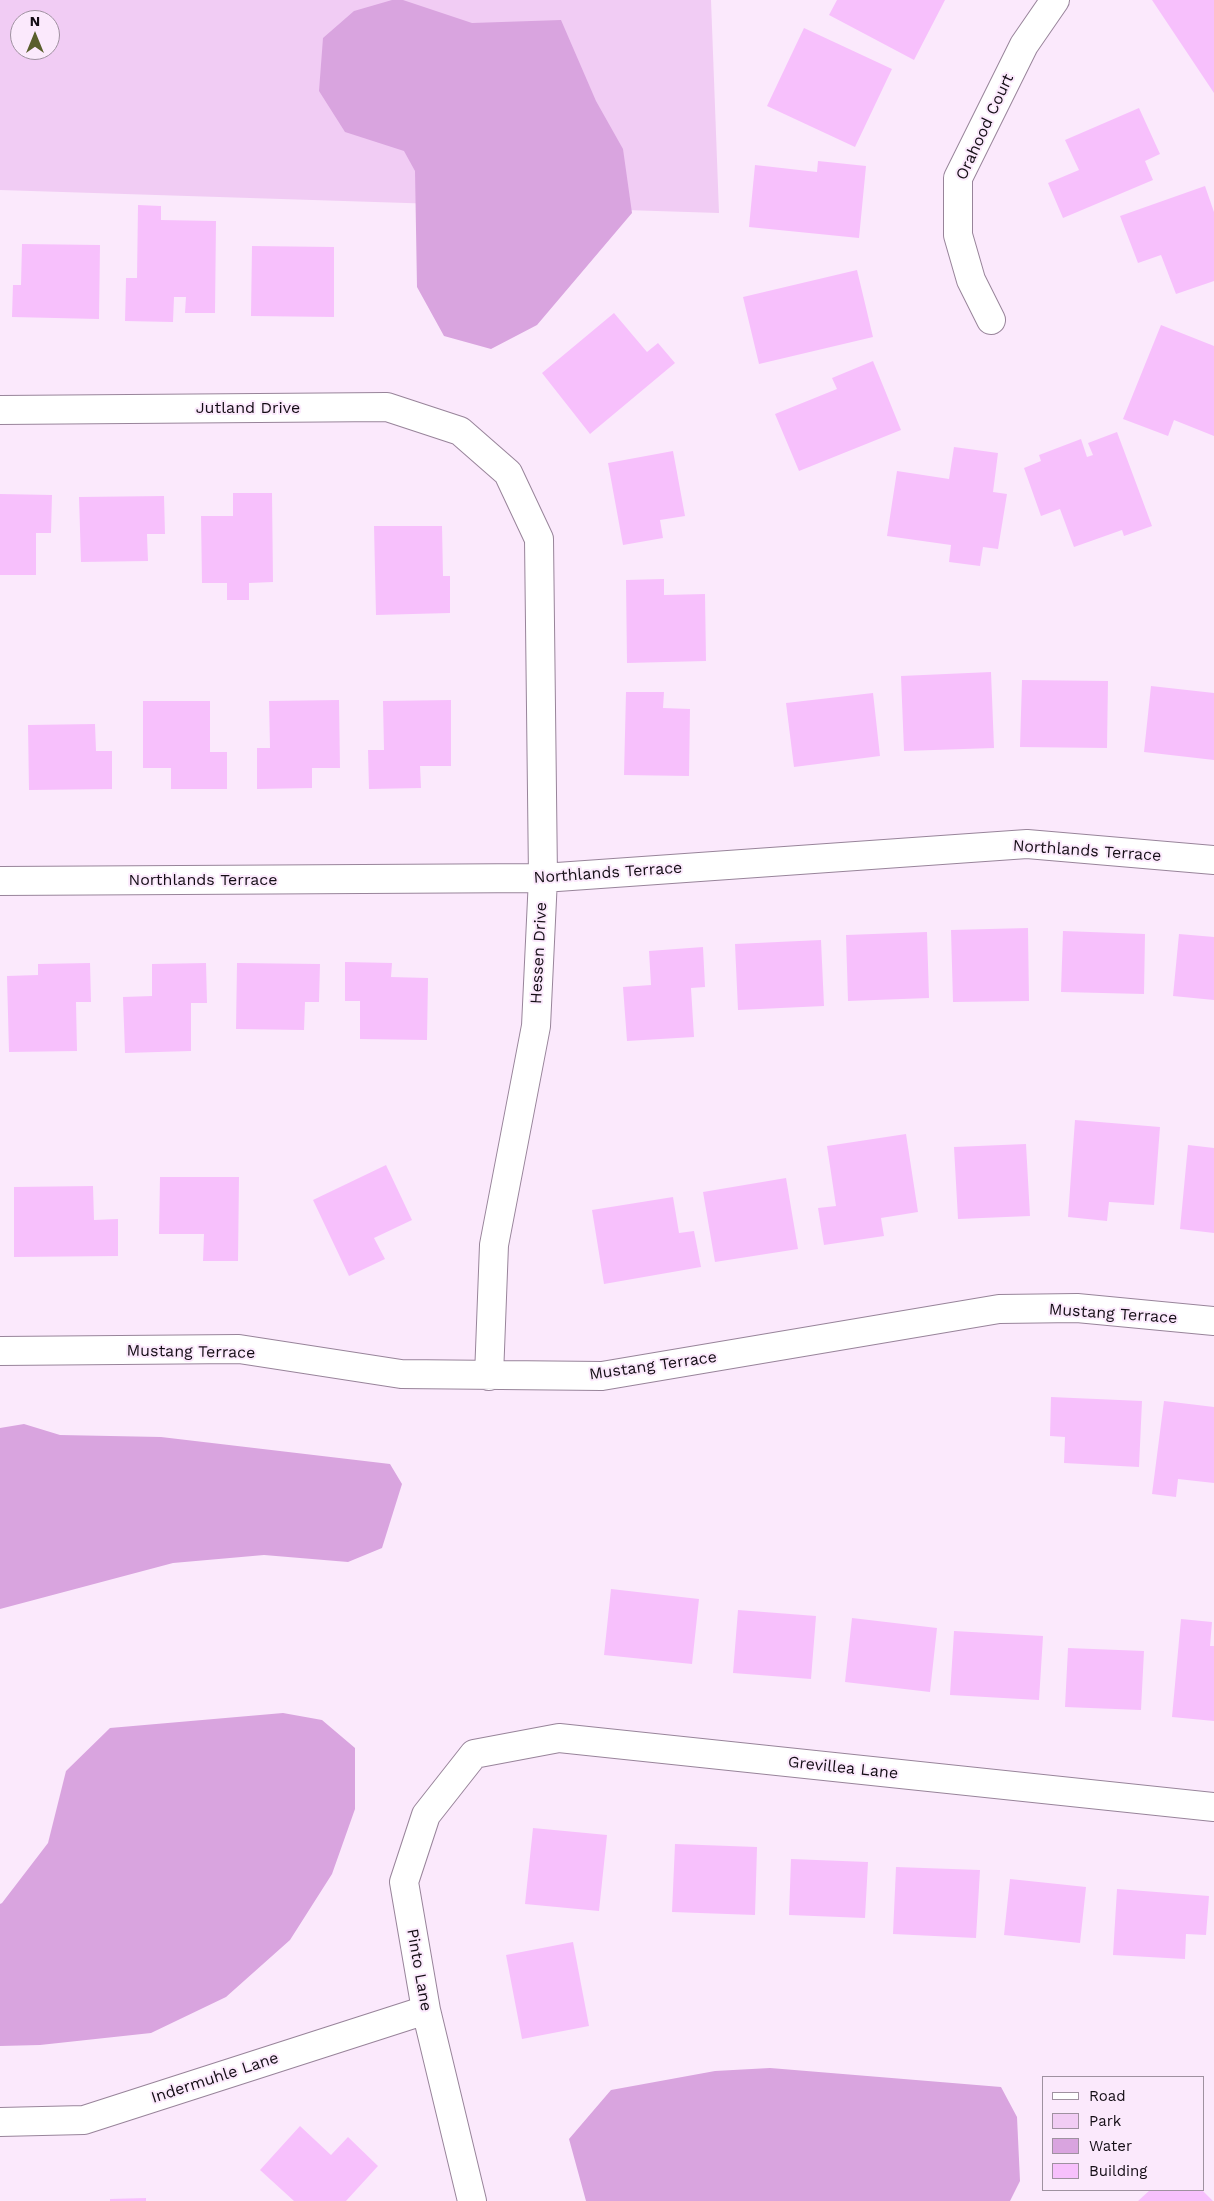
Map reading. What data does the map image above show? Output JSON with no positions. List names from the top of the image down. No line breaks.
{"streets":{"street":["Orahood Court","Jutland Drive","Northlands Terrace","Hessen Drive","Mustang Terrace","Grevillea Lane","Pinto Lane","Indermuhle Lane"]},"crossings":[["Jutland Drive","Hessen Drive"],["Northlands Terrace","Hessen Drive"],["Hessen Drive","Mustang Terrace"],["Grevillea Lane","Pinto Lane"],["Pinto Lane","Indermuhle Lane"]],"legend":["Road","Park","Water","Building"],"north":"top"}
